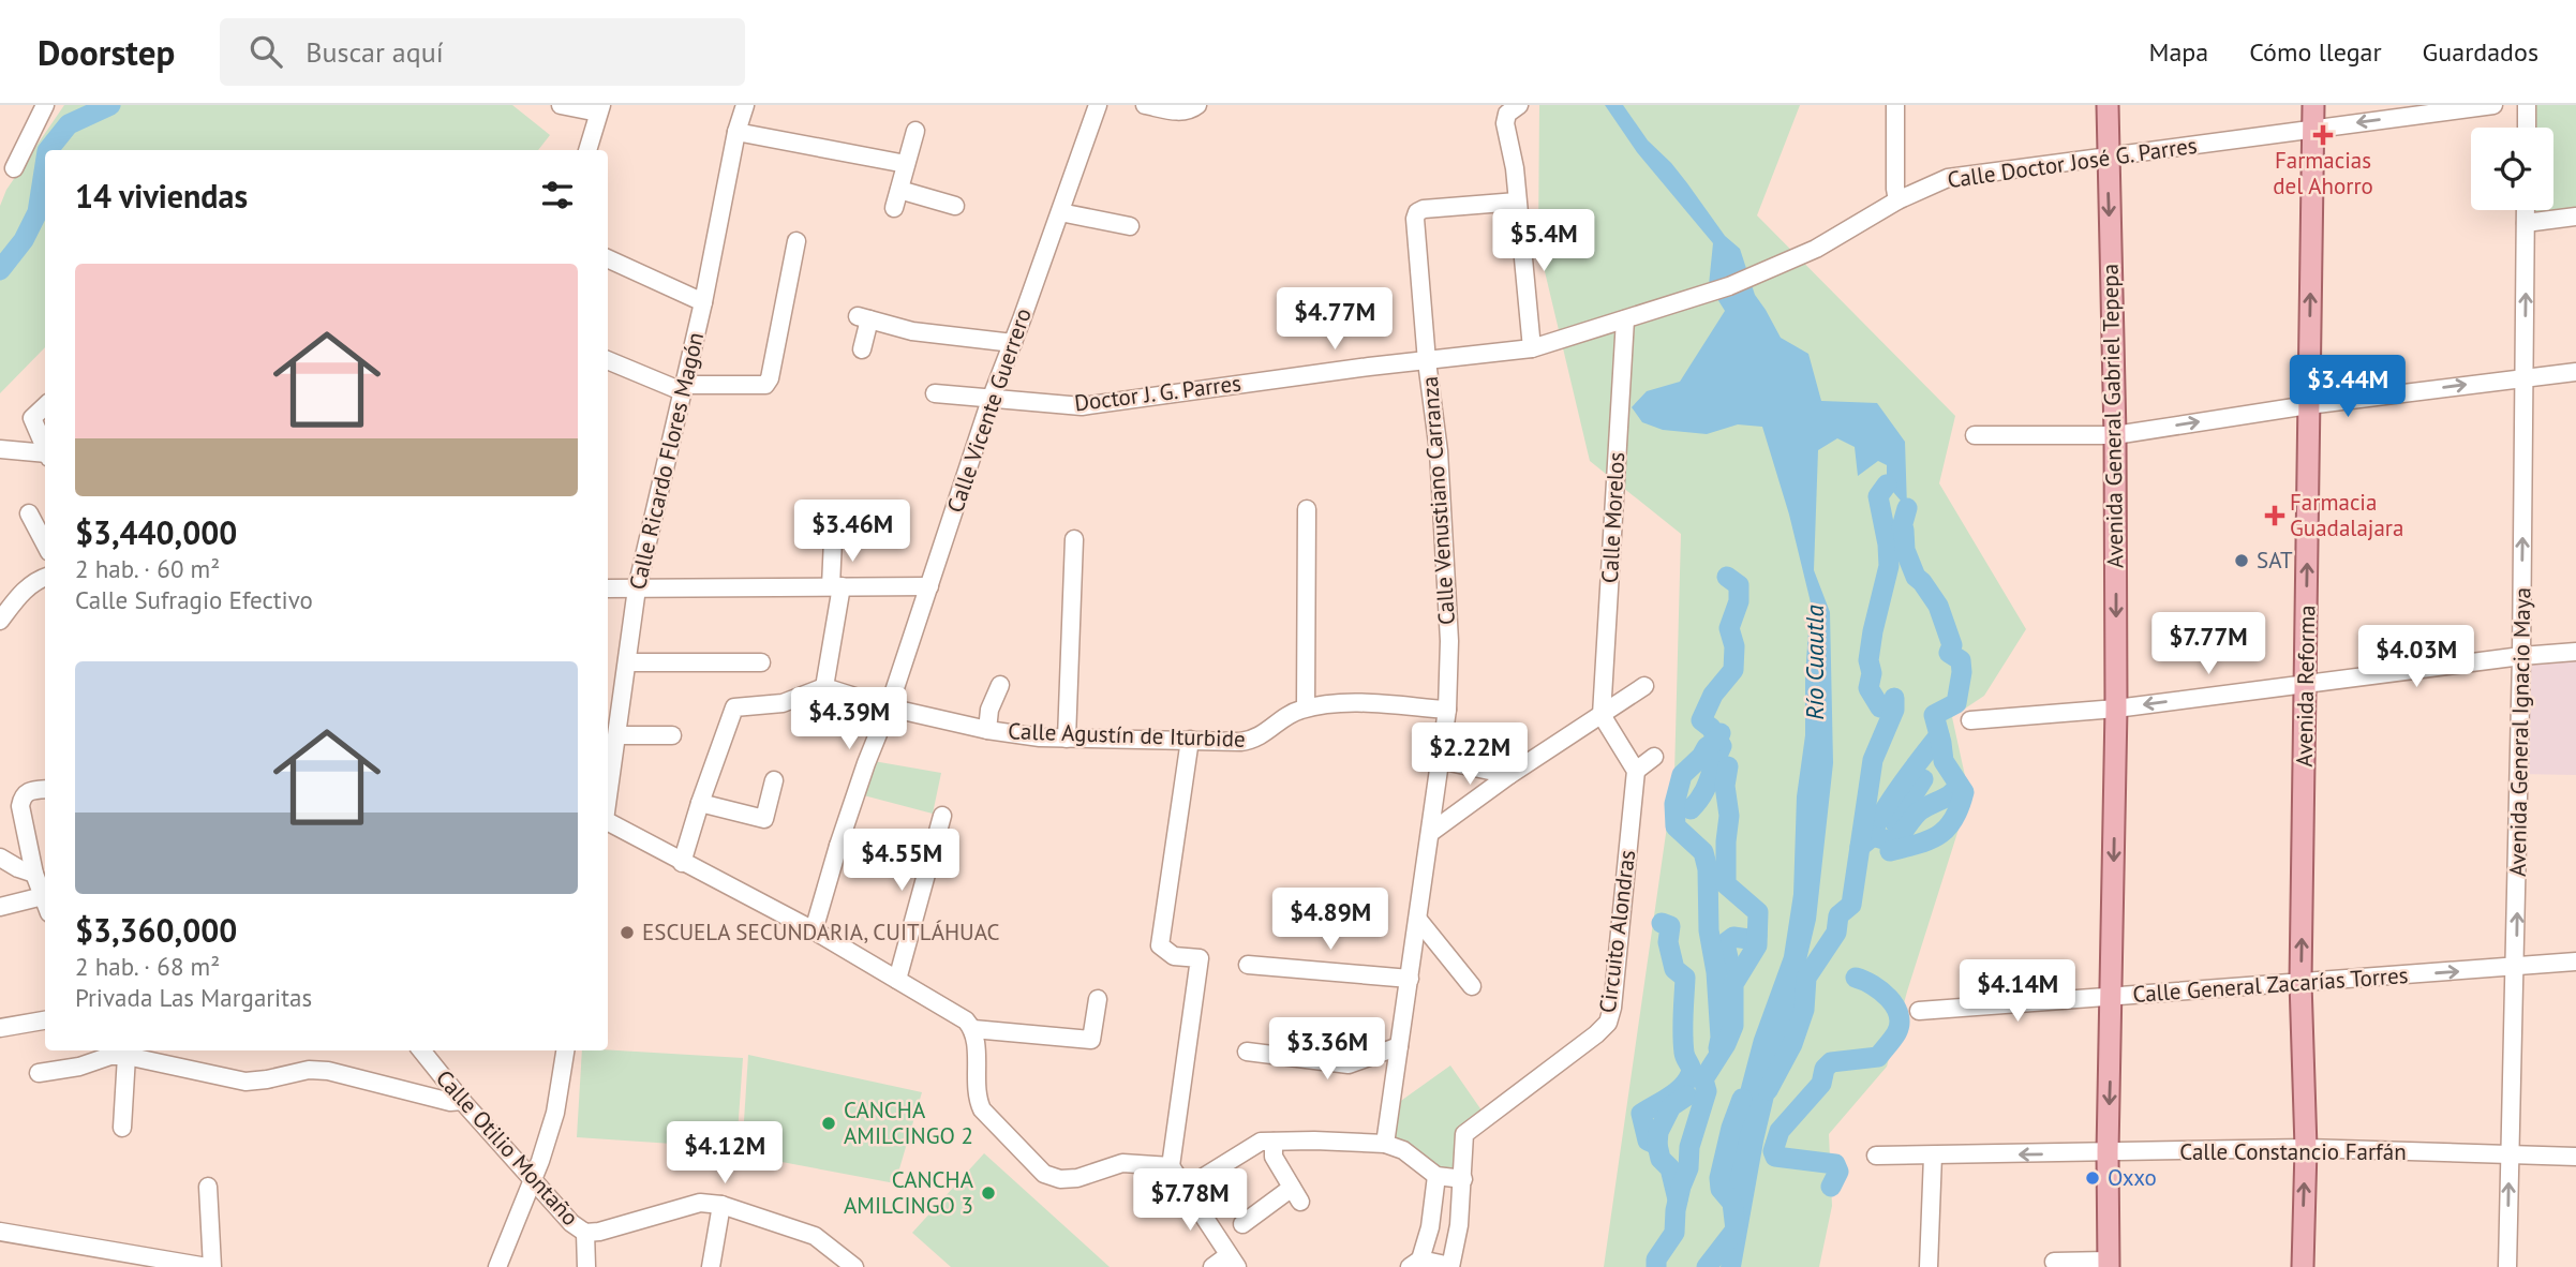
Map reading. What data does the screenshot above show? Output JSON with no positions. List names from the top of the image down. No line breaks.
{"streets":{"main road":["Avenida General Gabriel Tepepa","Avenida Reforma"],"street":["Calle Doctor José G. Parres","Doctor J. G. Parres","Calle Vicente Guerrero","Calle Ricardo Flores Magón","Calle Venustiano Carranza","Calle Morelos","Avenida General Ignacio Maya","Calle Agustín de Iturbide","Circuito Alondras","Calle General Zacarías Torres","Calle Otilio Montaño","Calle Constancio Farfán"]},"crossings":[["Calle Doctor José G. Parres","Doctor J. G. Parres"],["Calle Doctor José G. Parres","Avenida General Gabriel Tepepa"],["Calle Doctor José G. Parres","Avenida Reforma"],["Doctor J. G. Parres","Calle Vicente Guerrero"],["Doctor J. G. Parres","Calle Venustiano Carranza"],["Doctor J. G. Parres","Calle Morelos"],["Calle Vicente Guerrero","Calle Agustín de Iturbide"],["Avenida General Gabriel Tepepa","Calle General Zacarías Torres"],["Avenida General Gabriel Tepepa","Calle Constancio Farfán"],["Calle Venustiano Carranza","Calle Agustín de Iturbide"],["Avenida Reforma","Calle General Zacarías Torres"],["Avenida Reforma","Calle Constancio Farfán"],["Avenida General Ignacio Maya","Calle General Zacarías Torres"],["Avenida General Ignacio Maya","Calle Constancio Farfán"]],"one_way":["Avenida General Gabriel Tepepa","Avenida Reforma","Avenida General Ignacio Maya"],"water":["Río Cuautla"],"places":{"health":["Farmacias del Ahorro","Farmacia Guadalajara"],"other":["SAT","ESCUELA SECUNDARIA, CUITLÁHUAC","CANCHA AMILCINGO 2","Oxxo","CANCHA AMILCINGO 3"]},"page":{"header":"Doorstep","search":"Buscar aquí","nav":["Mapa","Cómo llegar","Guardados"],"heading":"14 viviendas","price":["$5.4M","$4.77M","$3.44M","$3.46M","$7.77M","$4.03M","$4.39M","$2.22M","$4.55M","$4.89M","$4.14M","$3.36M","$4.12M","$7.78M"],"list":[{"name":"$3,440,000","note":"2 hab. · 60 m² · Calle Sufragio Efectivo"},{"name":"$3,360,000","note":"2 hab. · 68 m² · Privada Las Margaritas"}]}}
